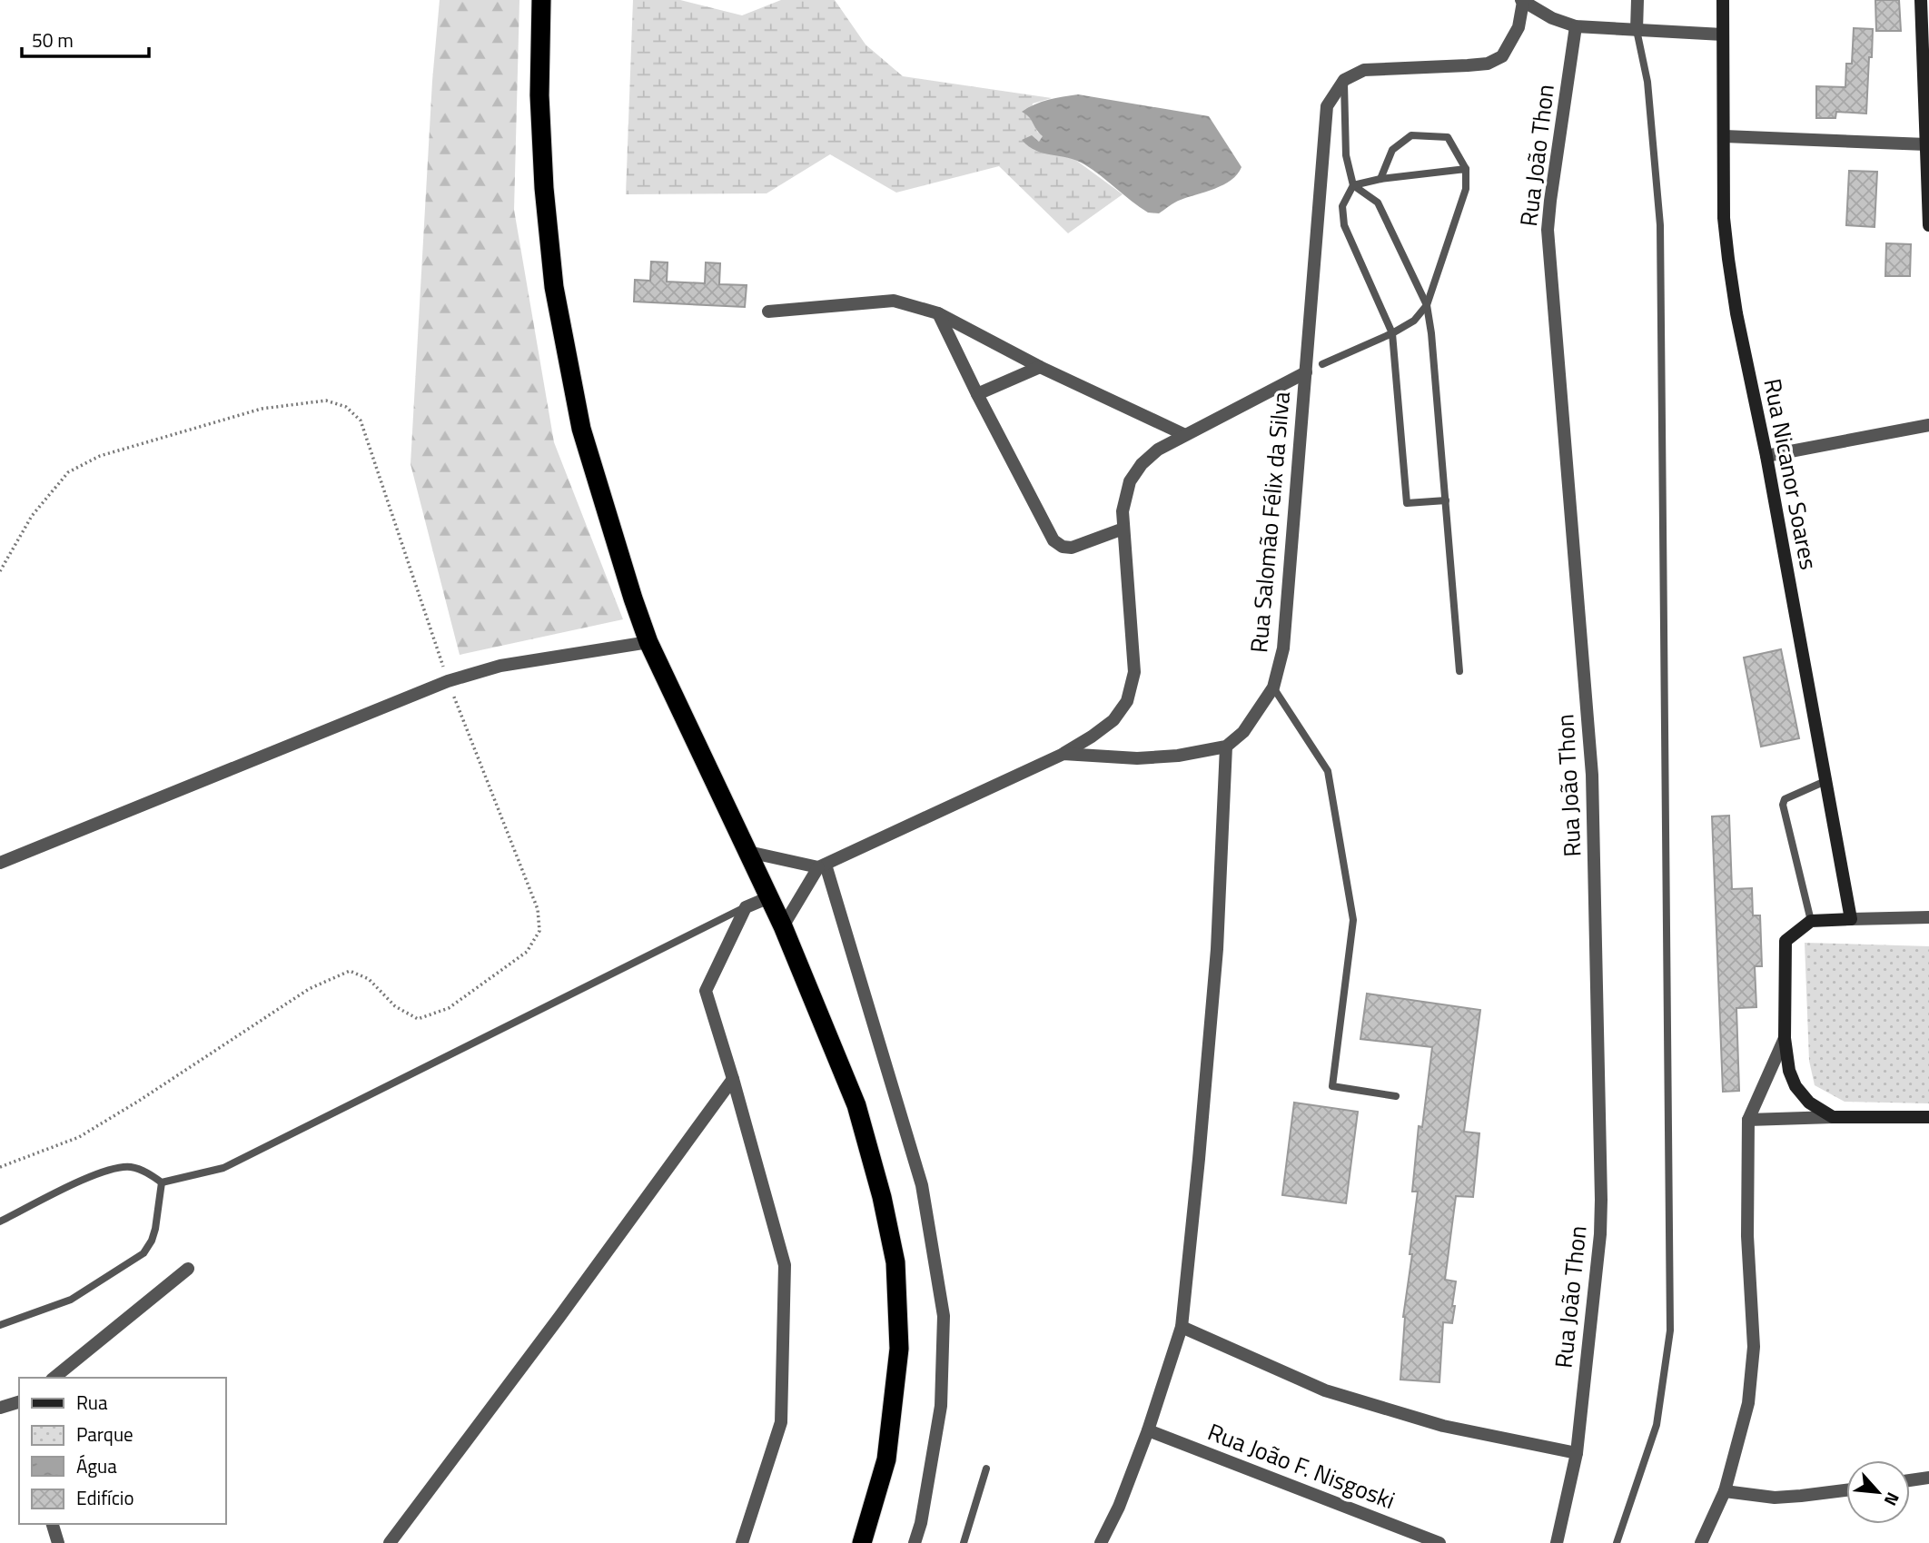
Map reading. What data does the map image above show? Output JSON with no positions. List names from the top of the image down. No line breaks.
{"streets":{"street":["Rua João Thon","Rua Nicanor Soares","Rua Salomão Félix da Silva","Rua João F. Nisgoski"]},"legend":["Rua","Parque","Água","Edifício"],"scale_bar":"50 m","north":"bottom right"}
